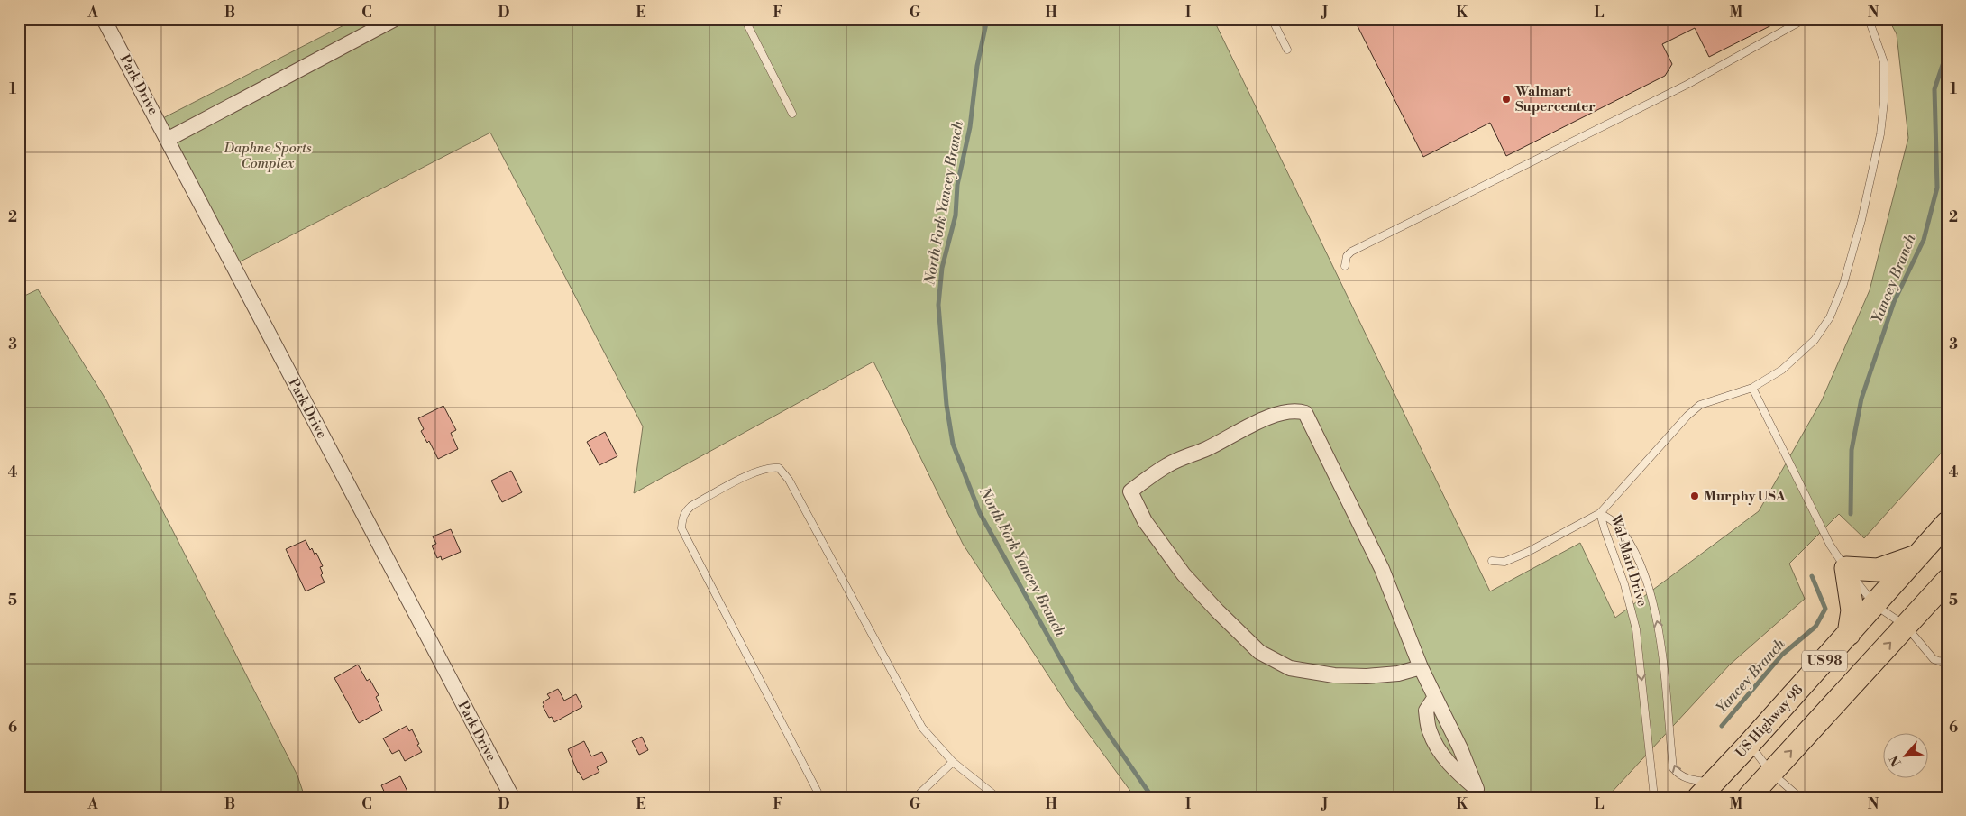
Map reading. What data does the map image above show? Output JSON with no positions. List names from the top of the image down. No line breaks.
{"streets":{"main road":["US 98","US Highway 98"],"street":["Park Drive"],"lane":["Wal-Mart Drive"]},"crossings":[["Wal-Mart Drive","US Highway 98"]],"water":["North Fork Yancey Branch","Yancey Branch"],"parks":["Daphne Sports Complex"],"places":["Walmart Supercenter","Murphy USA"],"north":"bottom left","grid":{"columns":["A","B","C","D","E","F","G","H","I","J","K","L","M","N"],"rows":["1","2","3","4","5","6"]}}
